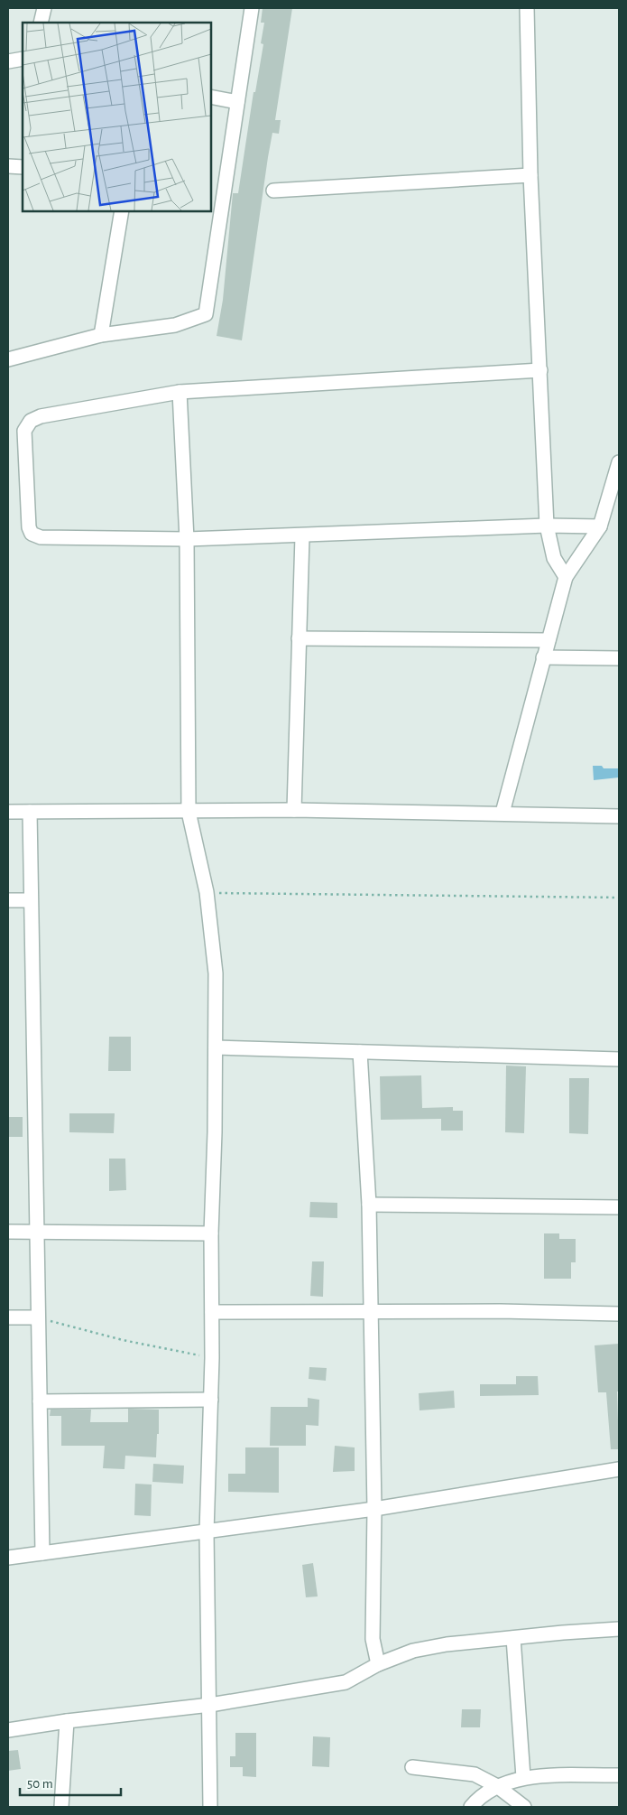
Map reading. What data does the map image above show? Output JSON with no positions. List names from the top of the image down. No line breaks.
{"scale_bar":"50 m"}
